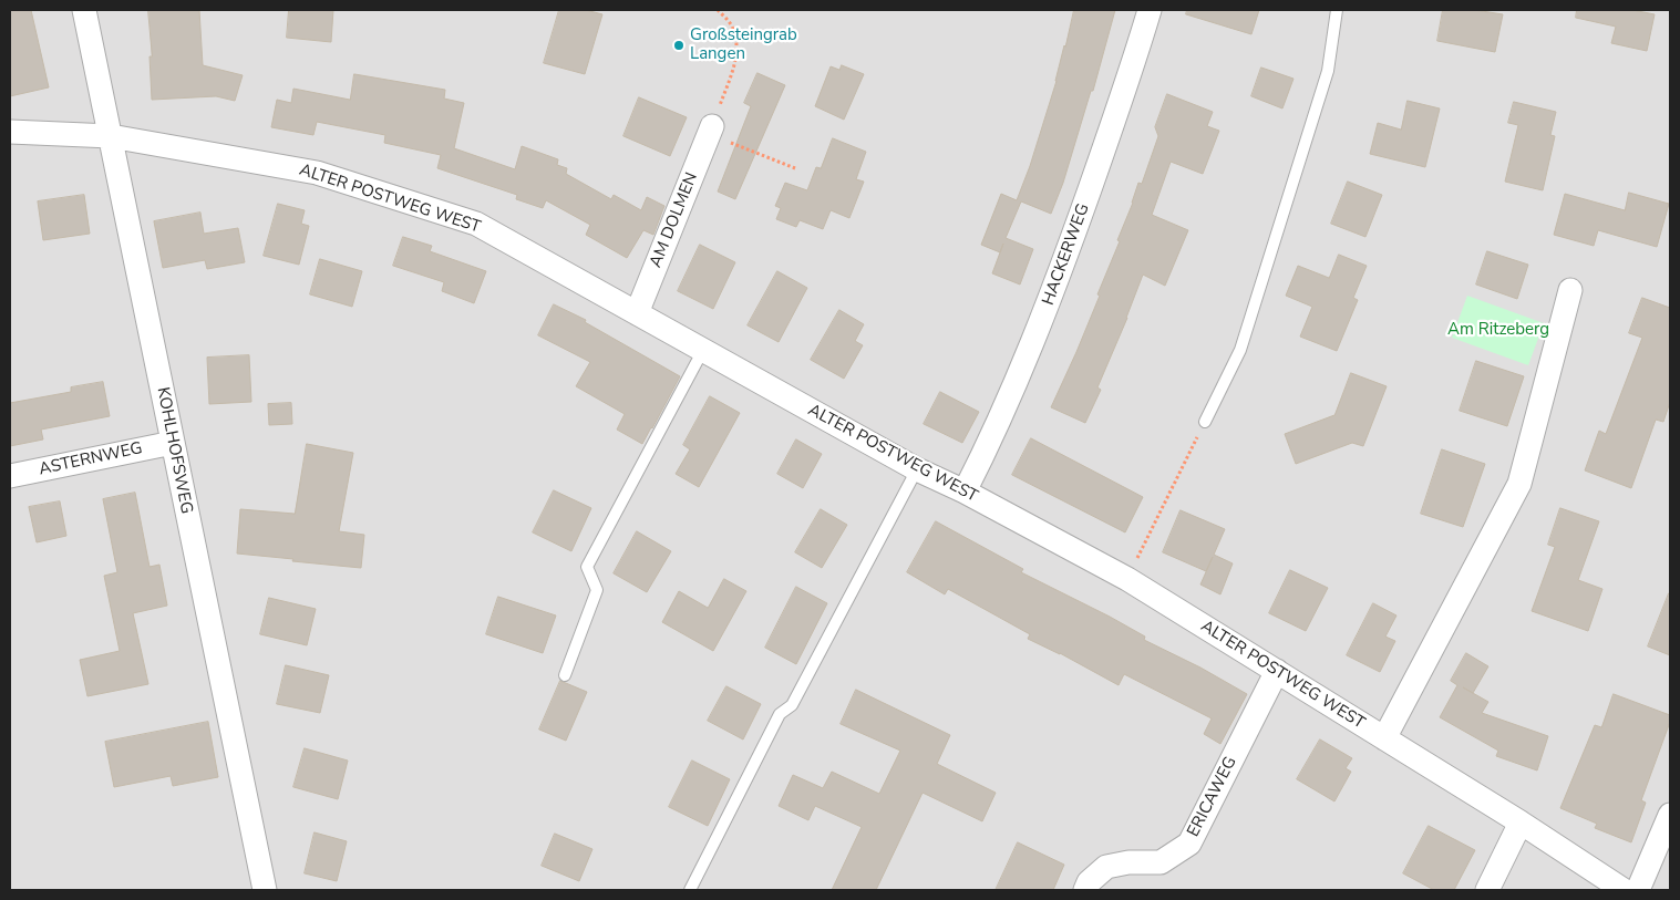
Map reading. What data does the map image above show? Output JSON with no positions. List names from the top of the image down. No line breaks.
{"streets":{"street":["ALTER POSTWEG WEST","AM DOLMEN","HACKERWEG","KOHLHOFSWEG","ASTERNWEG","ERICAWEG"]},"crossings":[["ALTER POSTWEG WEST","AM DOLMEN"],["ALTER POSTWEG WEST","HACKERWEG"],["ALTER POSTWEG WEST","KOHLHOFSWEG"],["ALTER POSTWEG WEST","ERICAWEG"],["KOHLHOFSWEG","ASTERNWEG"]],"parks":["Am Ritzeberg"],"places":["Großsteingrab Langen"]}
